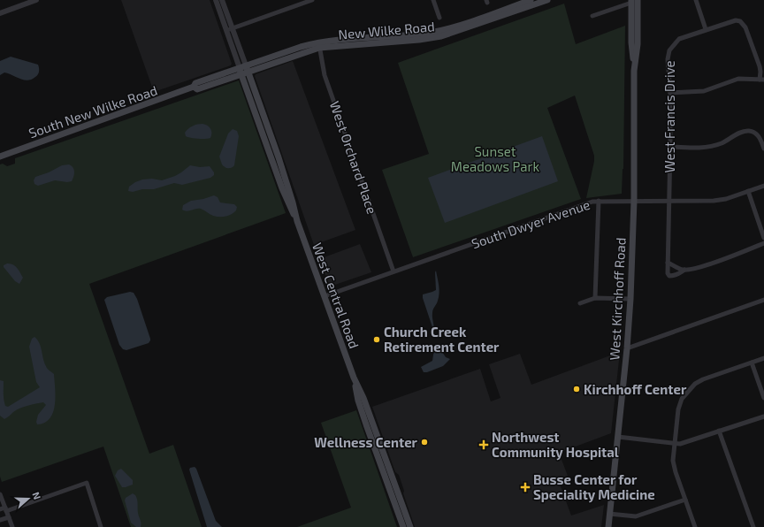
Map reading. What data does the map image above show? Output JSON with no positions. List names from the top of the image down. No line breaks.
{"streets":{"main road":["New Wilke Road","South New Wilke Road","West Central Road","West Kirchhoff Road"],"street":["West Francis Drive","West Orchard Place","South Dwyer Avenue"]},"crossings":[["New Wilke Road","South New Wilke Road"],["New Wilke Road","West Orchard Place"],["New Wilke Road","West Central Road"],["South New Wilke Road","West Central Road"],["West Francis Drive","South Dwyer Avenue"],["West Orchard Place","South Dwyer Avenue"],["South Dwyer Avenue","West Central Road"],["South Dwyer Avenue","West Kirchhoff Road"]],"parks":["Sunset Meadows Park"],"places":{"other":["Church Creek Retirement Center","Kirchhoff Center","Wellness Center"],"health":["Northwest Community Hospital","Busse Center for Speciality Medicine"]},"north":"right"}
